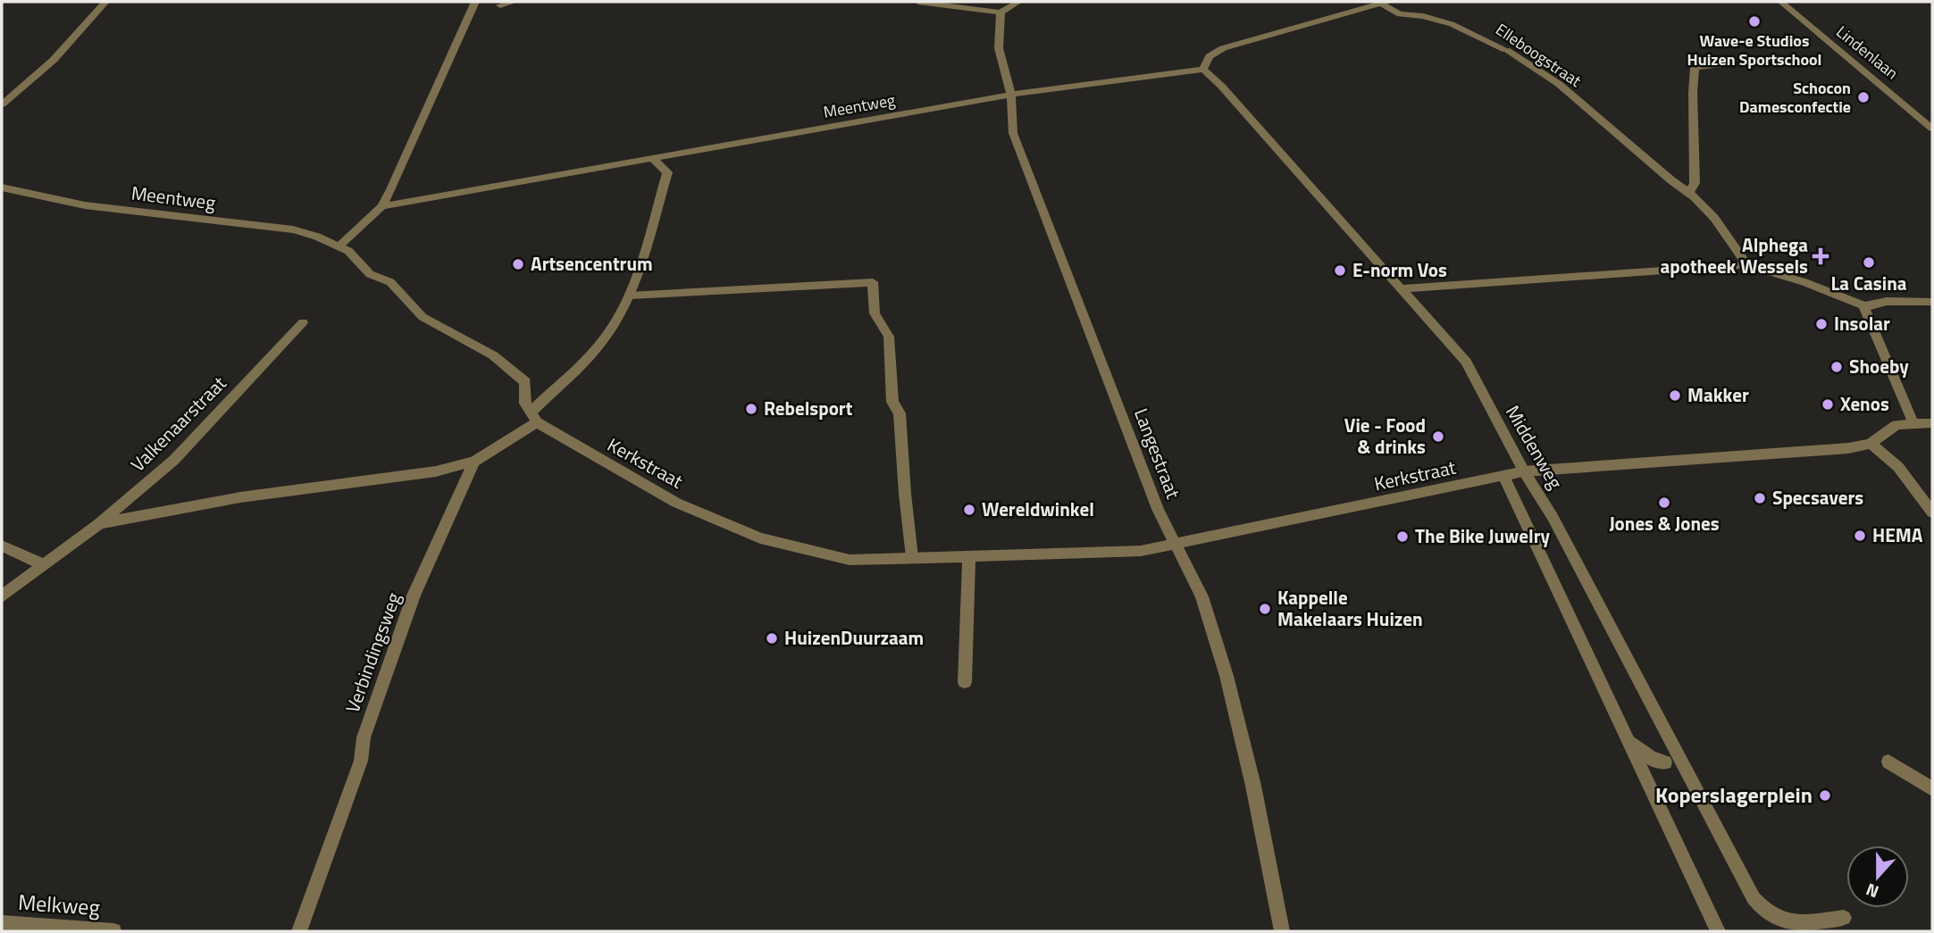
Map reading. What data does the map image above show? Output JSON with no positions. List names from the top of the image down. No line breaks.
{"streets":{"street":["Lindenlaan","Elleboogstraat","Meentweg","Valkenaarstraat","Middenweg","Langestraat","Kerkstraat","Verbindingsweg","Melkweg"]},"crossings":[["Meentweg","Middenweg"],["Meentweg","Langestraat"],["Meentweg","Kerkstraat"],["Middenweg","Kerkstraat"],["Langestraat","Kerkstraat"]],"places":{"other":["Wave-e Studios Huizen Sportschool","Schocon Damesconfectie","La Casina","Artsencentrum","E-norm Vos","Insolar","Shoeby","Makker","Xenos","Rebelsport","Vie - Food & drinks","Specsavers","Jones & Jones","Wereldwinkel","HEMA","The Bike Juwelry","Kappelle Makelaars Huizen","HuizenDuurzaam","Koperslagerplein"],"health":["Alphega apotheek Wessels"]},"north":"bottom"}
